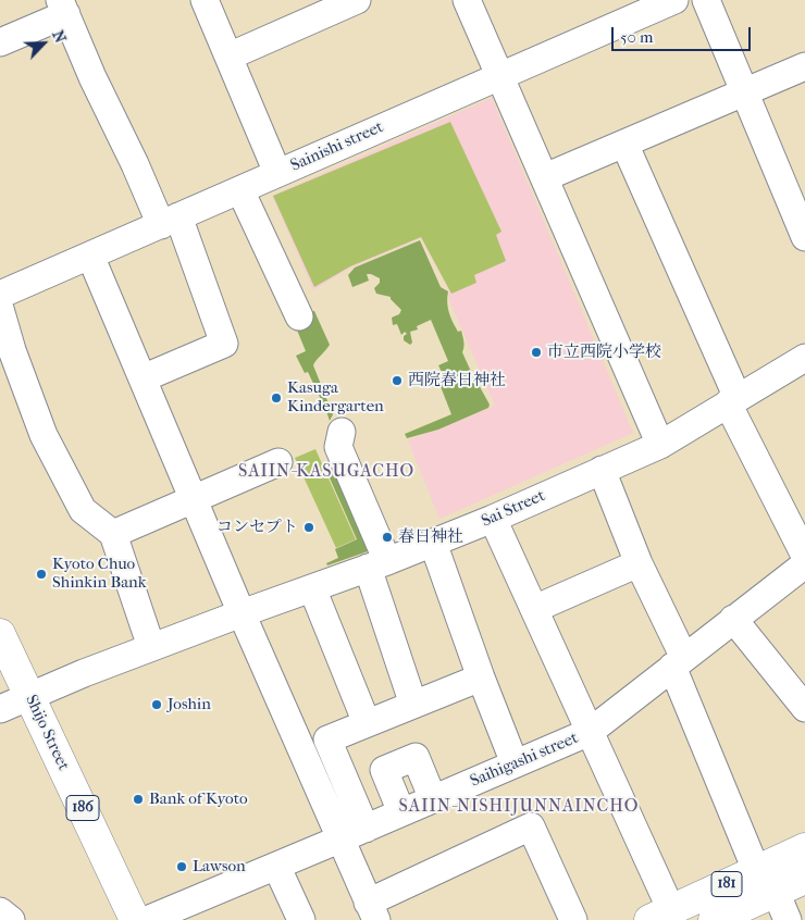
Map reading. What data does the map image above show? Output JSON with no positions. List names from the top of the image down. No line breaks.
{"streets":{"main road":["Shijo Street","186","181"],"street":["Sainishi street","Sai Street","Saihigashi street"]},"districts":["SAIIN-KASUGACHO","SAIIN-NISHIJUNNAINCHO"],"places":["市立西院小学校","西院春日神社","Kasuga Kindergarten","コンセプト","春日神社","Kyoto Chuo Shinkin Bank","Joshin","Bank of Kyoto","Lawson"],"scale_bar":"50 m","north":"top right"}
